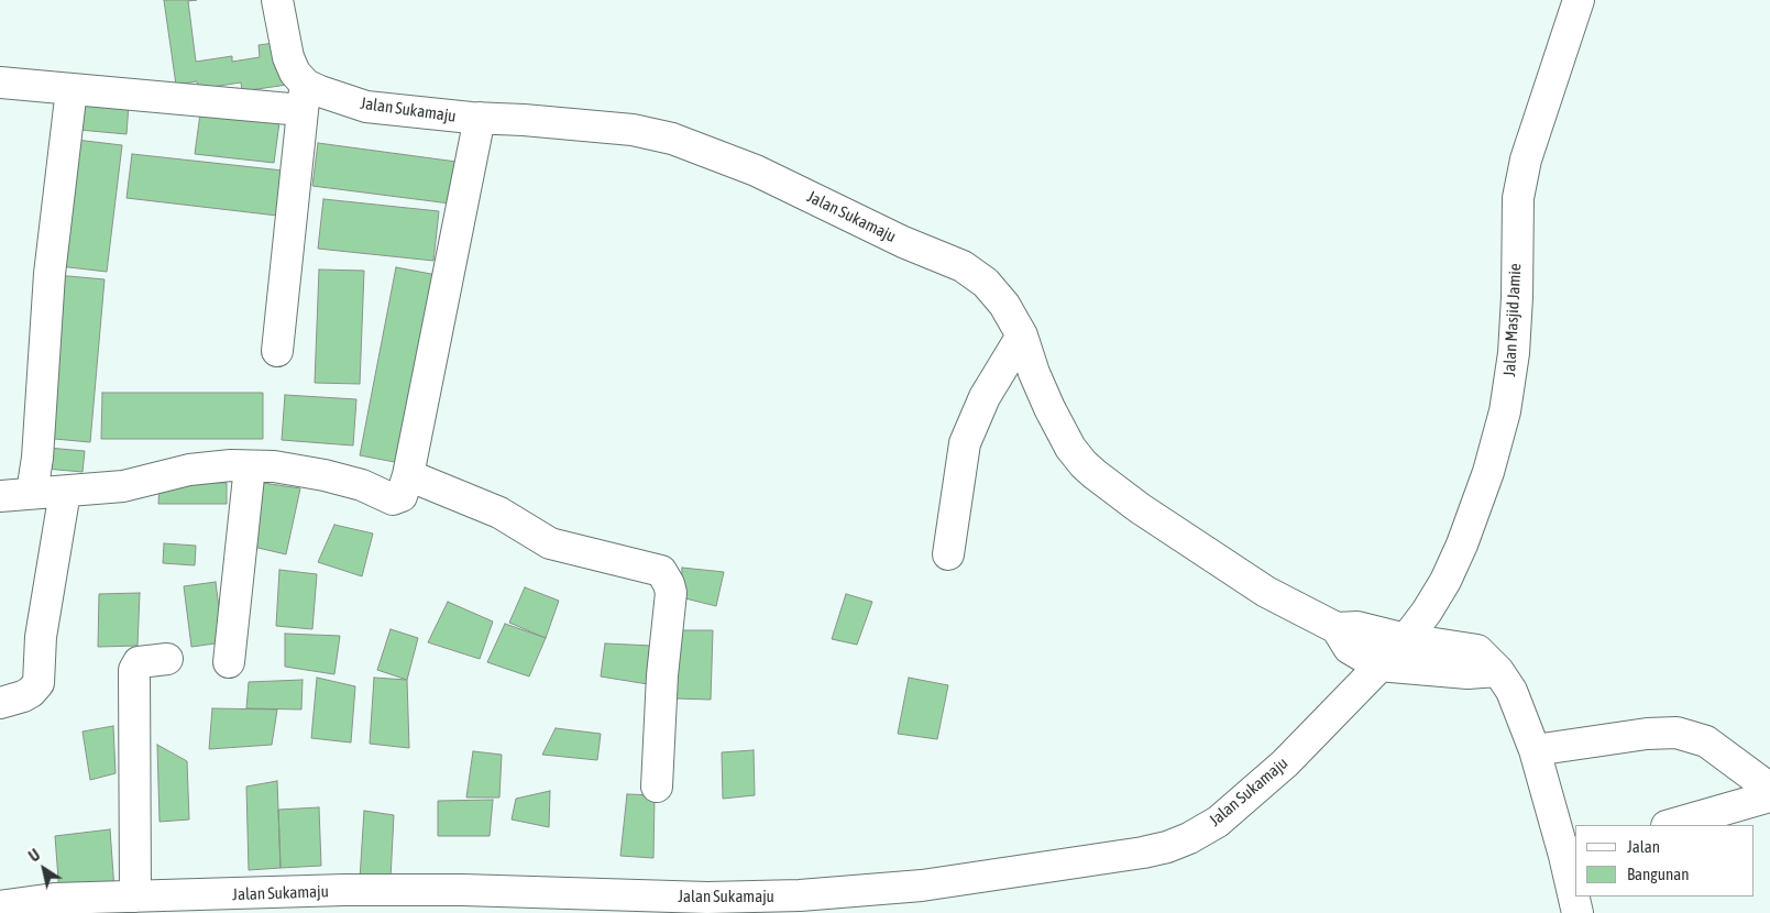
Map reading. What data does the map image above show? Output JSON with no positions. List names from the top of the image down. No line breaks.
{"streets":{"street":["Jalan Sukamaju","Jalan Masjid Jamie"]},"crossings":[["Jalan Sukamaju","Jalan Masjid Jamie"]],"legend":["Jalan","Bangunan"],"north":"top left"}
